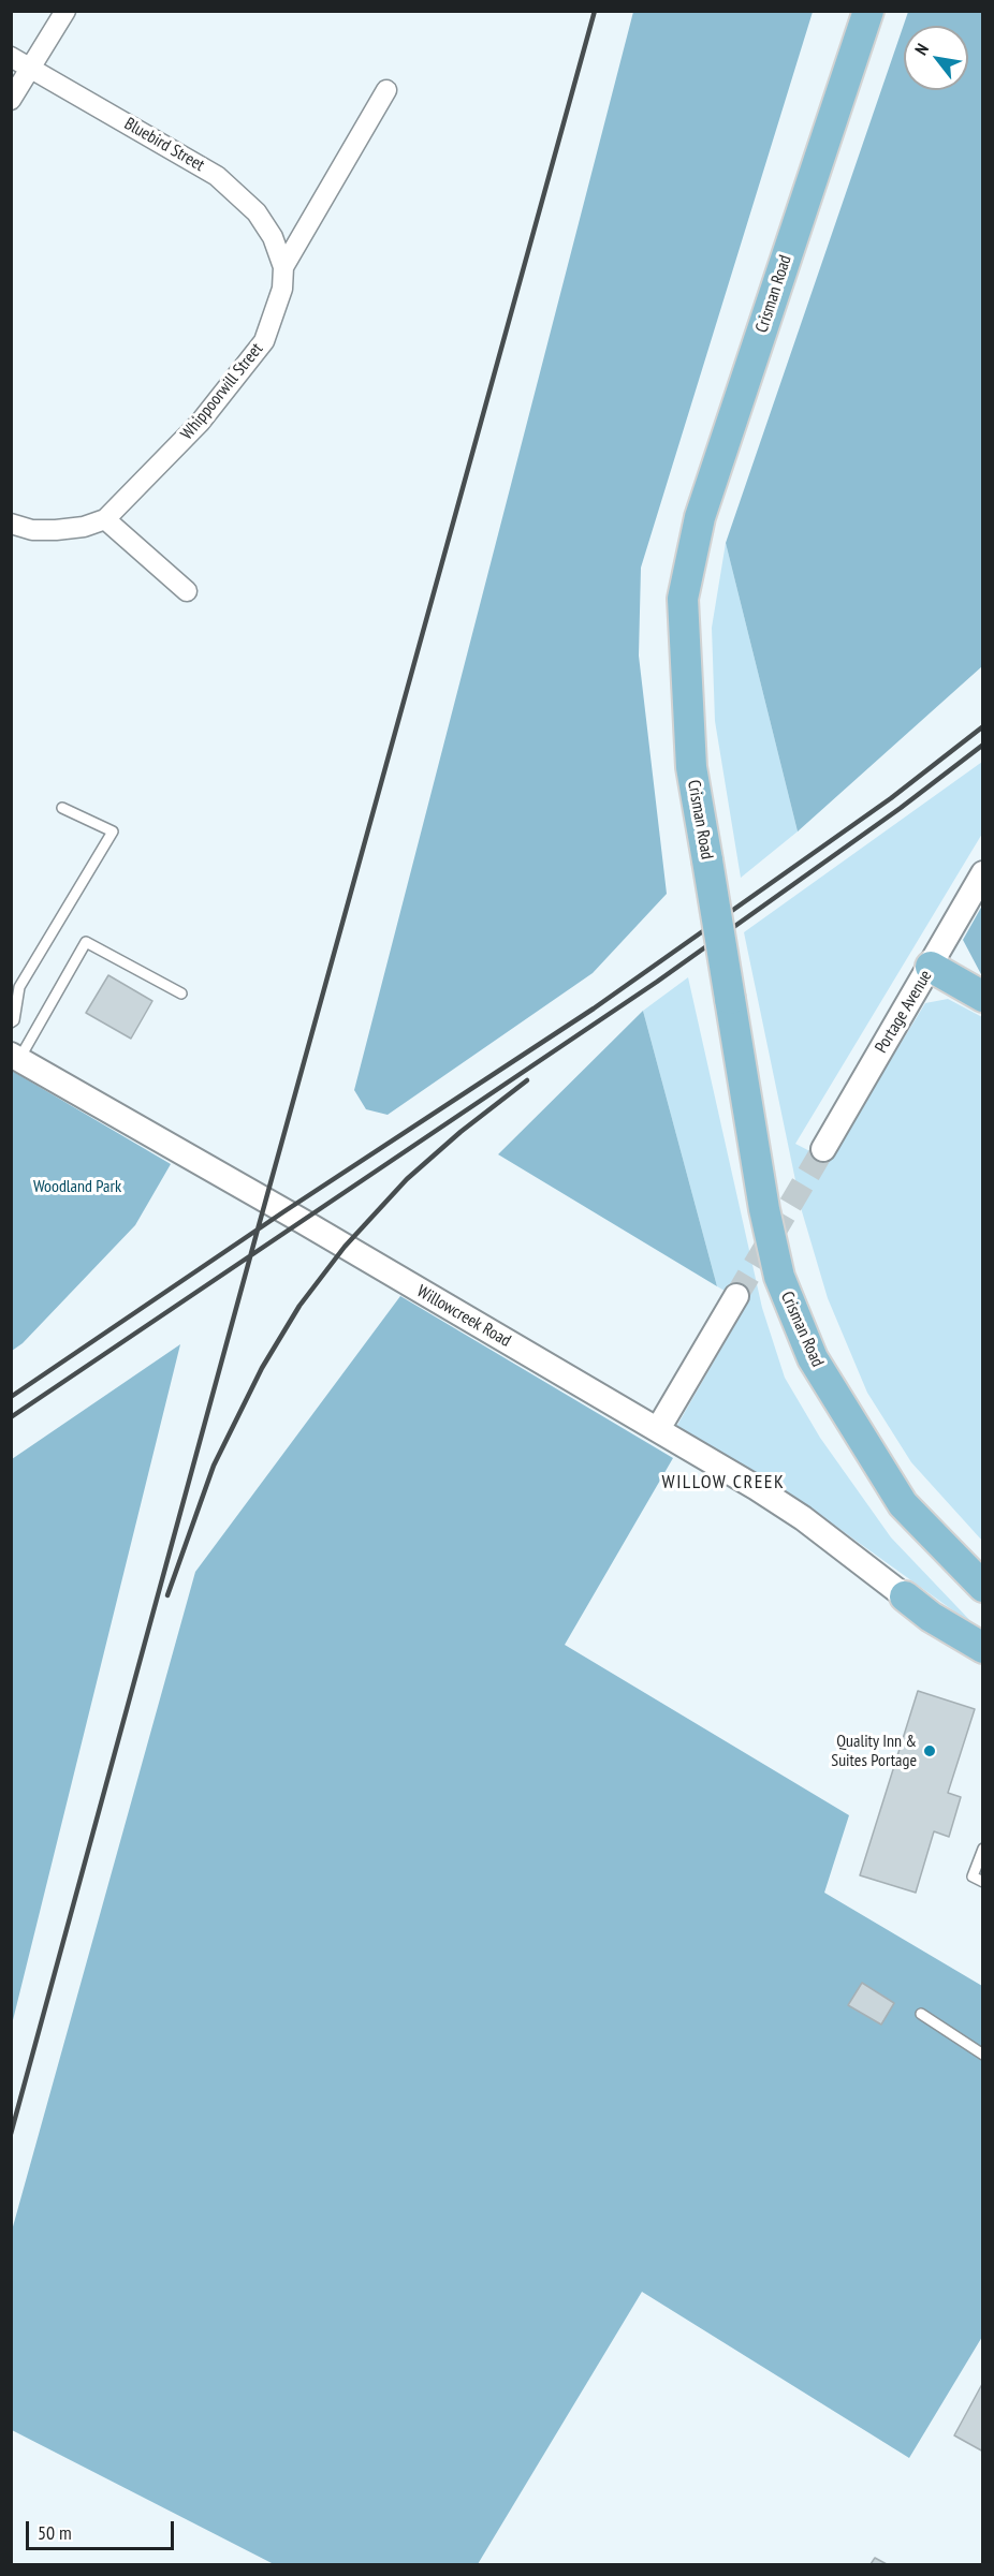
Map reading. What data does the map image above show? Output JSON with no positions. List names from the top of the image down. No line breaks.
{"streets":{"main road":["Crisman Road"],"street":["Bluebird Street","Whippoorwill Street","Portage Avenue","Willowcreek Road"]},"crossings":[["Bluebird Street","Whippoorwill Street"]],"districts":["WILLOW CREEK"],"parks":["Woodland Park"],"places":["Quality Inn & Suites Portage"],"scale_bar":"50 m","north":"top left"}
